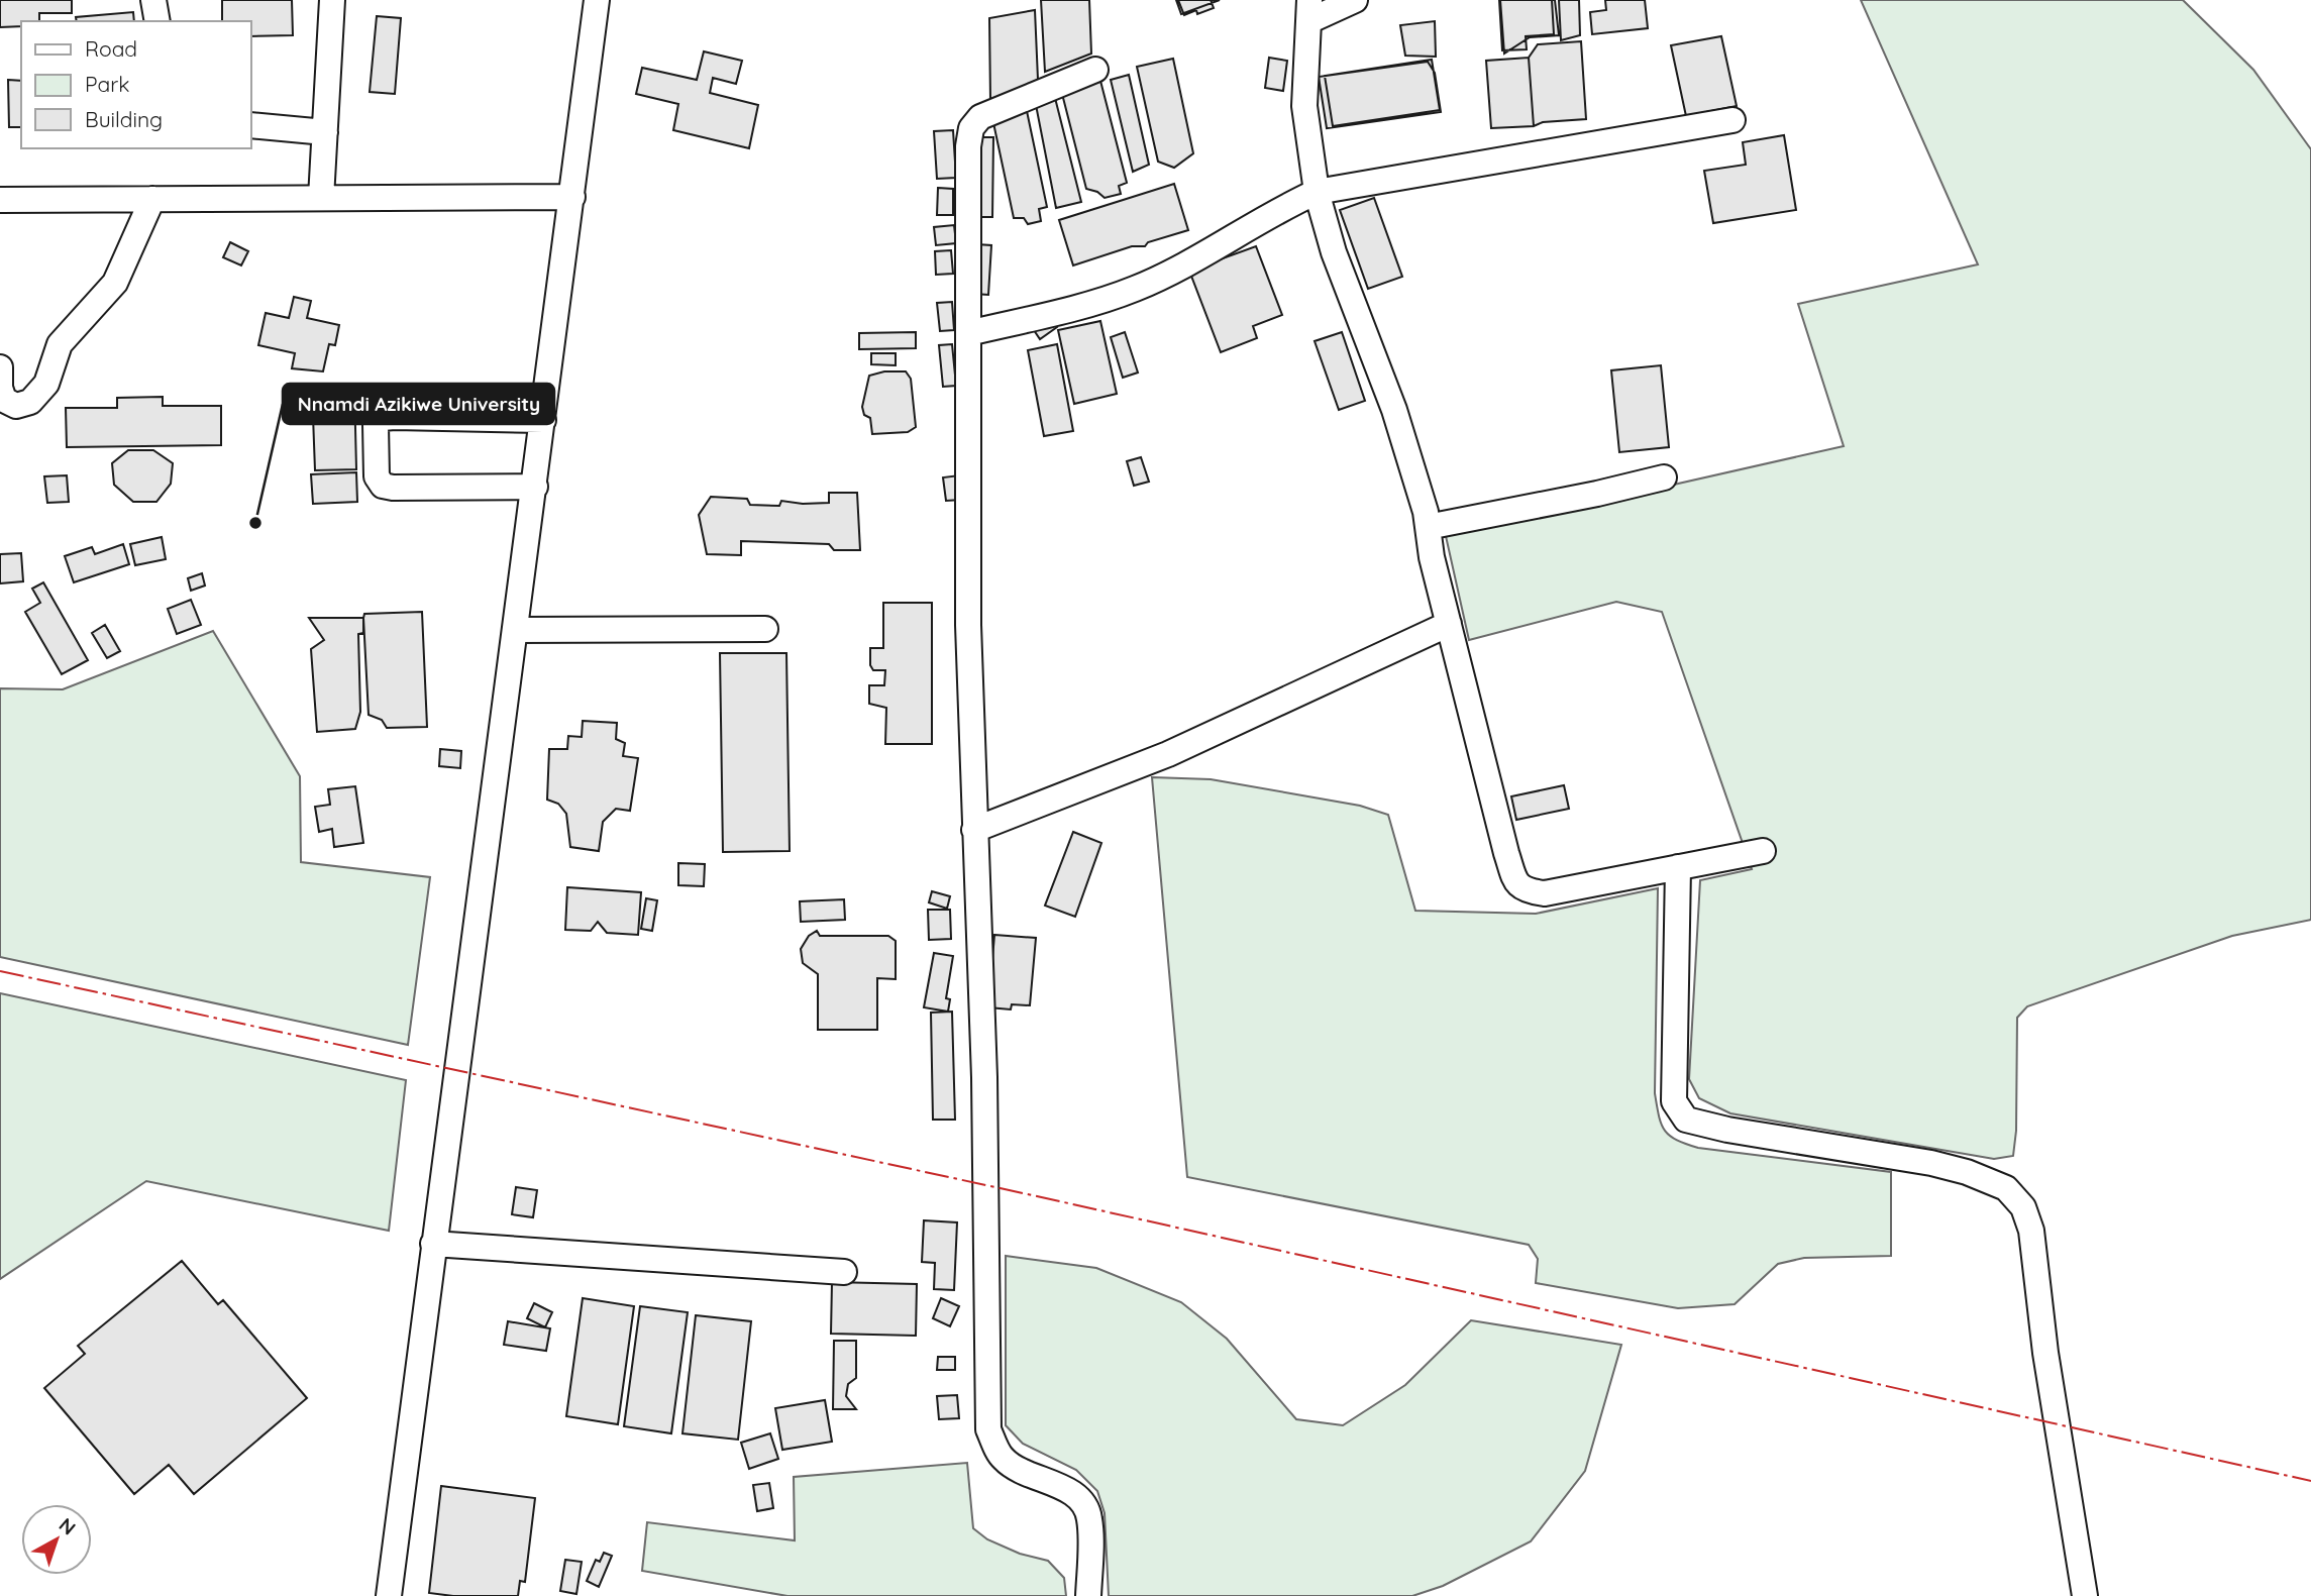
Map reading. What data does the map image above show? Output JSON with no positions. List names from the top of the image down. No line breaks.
{"places":["Nnamdi Azikiwe University"],"legend":["Road","Park","Building"],"north":"top right"}
